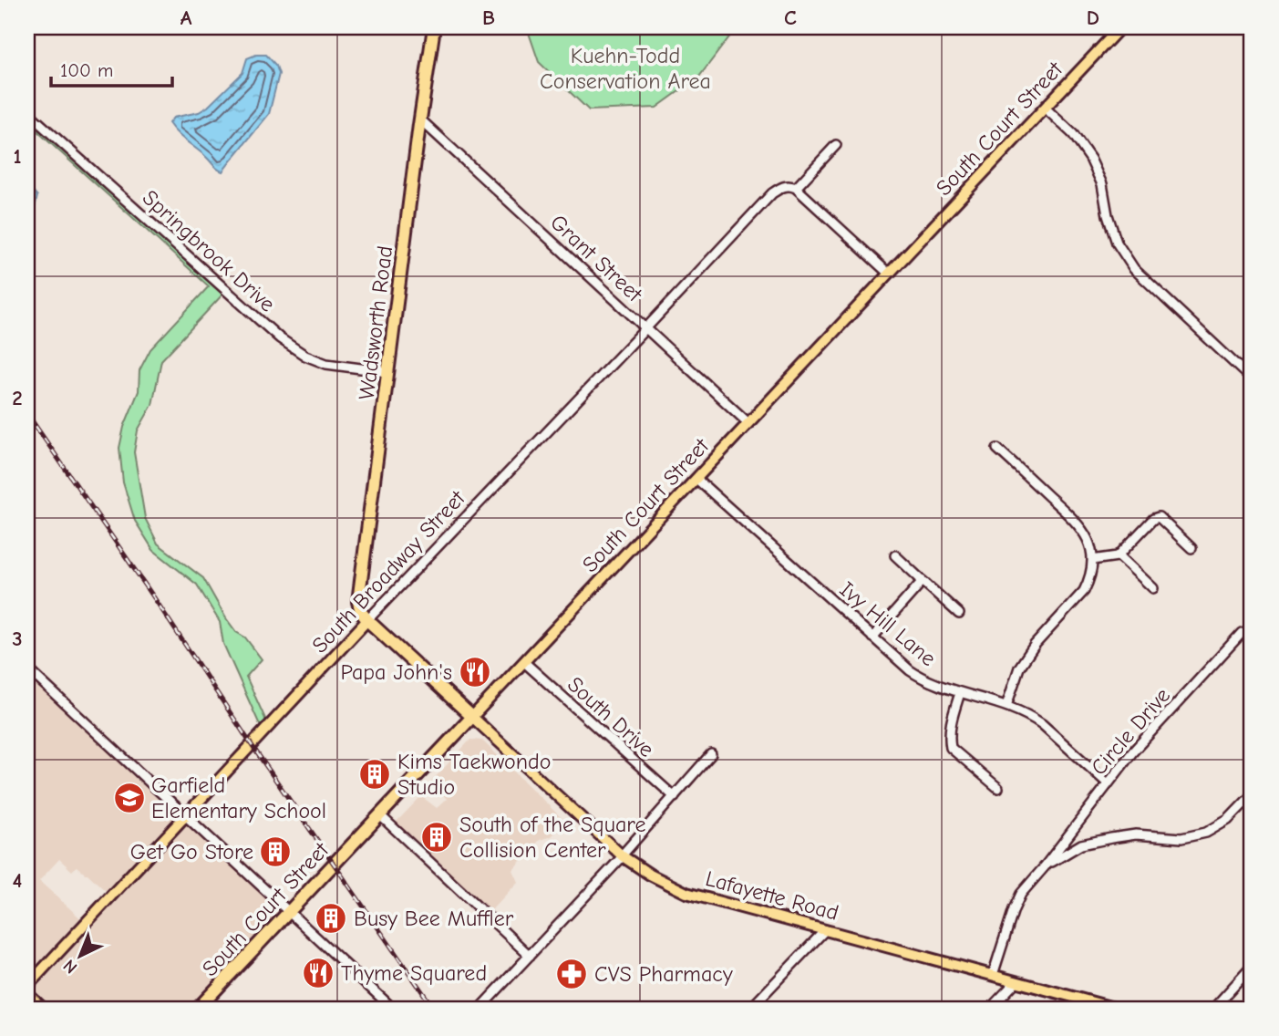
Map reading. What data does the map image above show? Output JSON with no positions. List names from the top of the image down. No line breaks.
{"streets":{"highway":["South Court Street","Wadsworth Road"],"main road":["South Broadway Street","Lafayette Road"],"street":["Springbrook Drive","Grant Street","Ivy Hill Lane","South Drive","Circle Drive"]},"crossings":[["South Court Street","Grant Street"],["South Court Street","Ivy Hill Lane"],["South Court Street","South Drive"],["South Court Street","Lafayette Road"],["Springbrook Drive","Wadsworth Road"],["Grant Street","Wadsworth Road"],["Grant Street","South Broadway Street"],["Wadsworth Road","South Broadway Street"],["Ivy Hill Lane","Circle Drive"],["Circle Drive","Lafayette Road"]],"parks":["Kuehn-Todd Conservation Area"],"places":{"restaurant":["Papa John's","Thyme Squared"],"building":["Kims Taekwondo Studio","South of the Square Collision Center","Get Go Store","Busy Bee Muffler"],"school or university":["Garfield Elementary School"],"pharmacy":["CVS Pharmacy"]},"scale_bar":"100 m","north":"bottom left","grid":{"columns":["A","B","C","D"],"rows":["1","2","3","4"]}}
